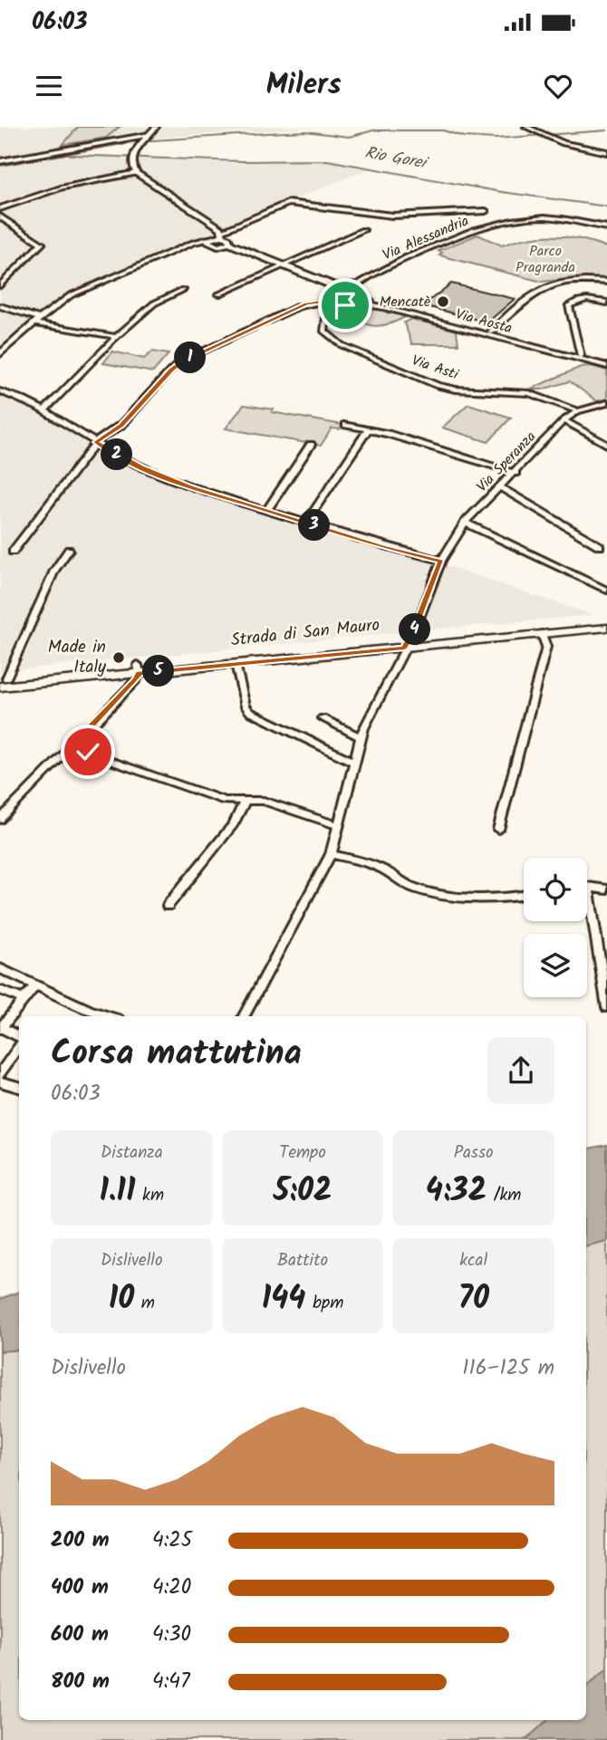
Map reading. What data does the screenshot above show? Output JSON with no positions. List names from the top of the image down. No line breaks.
{"streets":{"main road":["Strada di San Mauro"],"street":["Via Alessandria","Via Aosta","Via Asti","Via Speranza"]},"crossings":[["Via Asti","Via Speranza"],["Via Speranza","Strada di San Mauro"]],"water":["Rio Gorei"],"parks":["Parco Pragranda"],"places":["Mencatè","Made in Italy"],"page":{"status":"06:03","header":"Milers","pins":["1","2","3","4","5"],"heading":["Corsa mattutina","06:03"],"stats":[["Distanza","1.11 km"],["Tempo","5:02"],["Passo","4:32 /km"],["Dislivello","10 m"],["Battito","144 bpm"],["kcal","70"]],"chart":["Dislivello","116–125 m"],"list":[{"name":"200 m","note":"4:25"},{"name":"400 m","note":"4:20"},{"name":"600 m","note":"4:30"},{"name":"800 m","note":"4:47"}]}}
